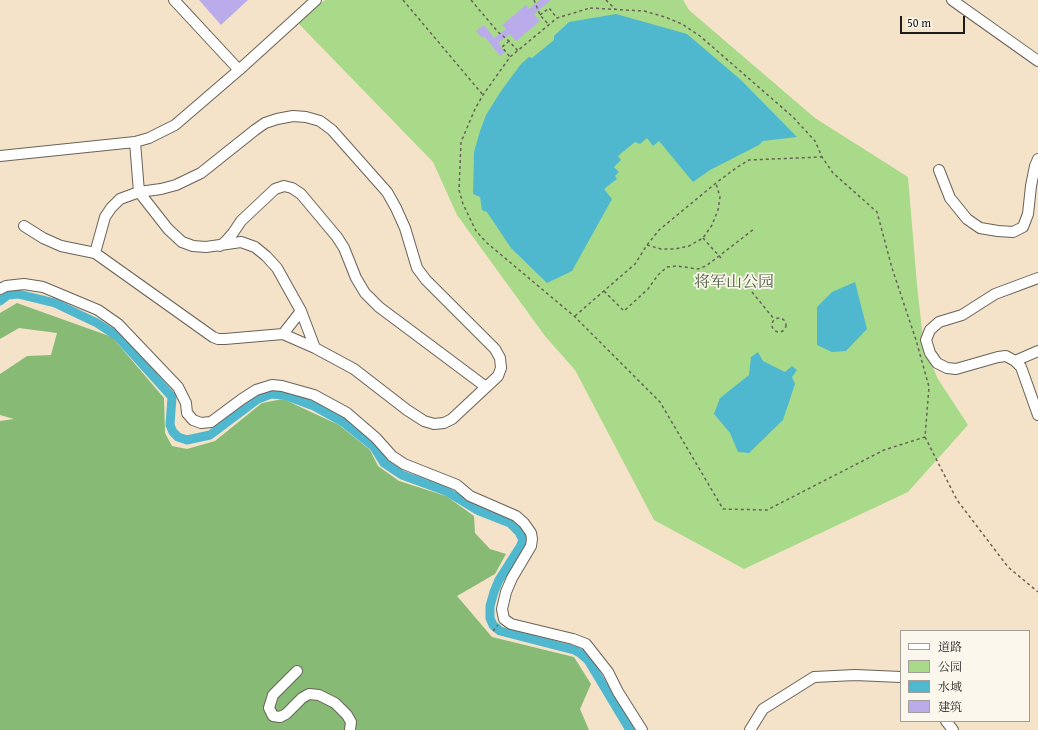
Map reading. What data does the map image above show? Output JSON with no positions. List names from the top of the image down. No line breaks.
{"parks":["将军山公园"],"legend":["道路","公园","水域","建筑"],"scale_bar":"50 m"}
